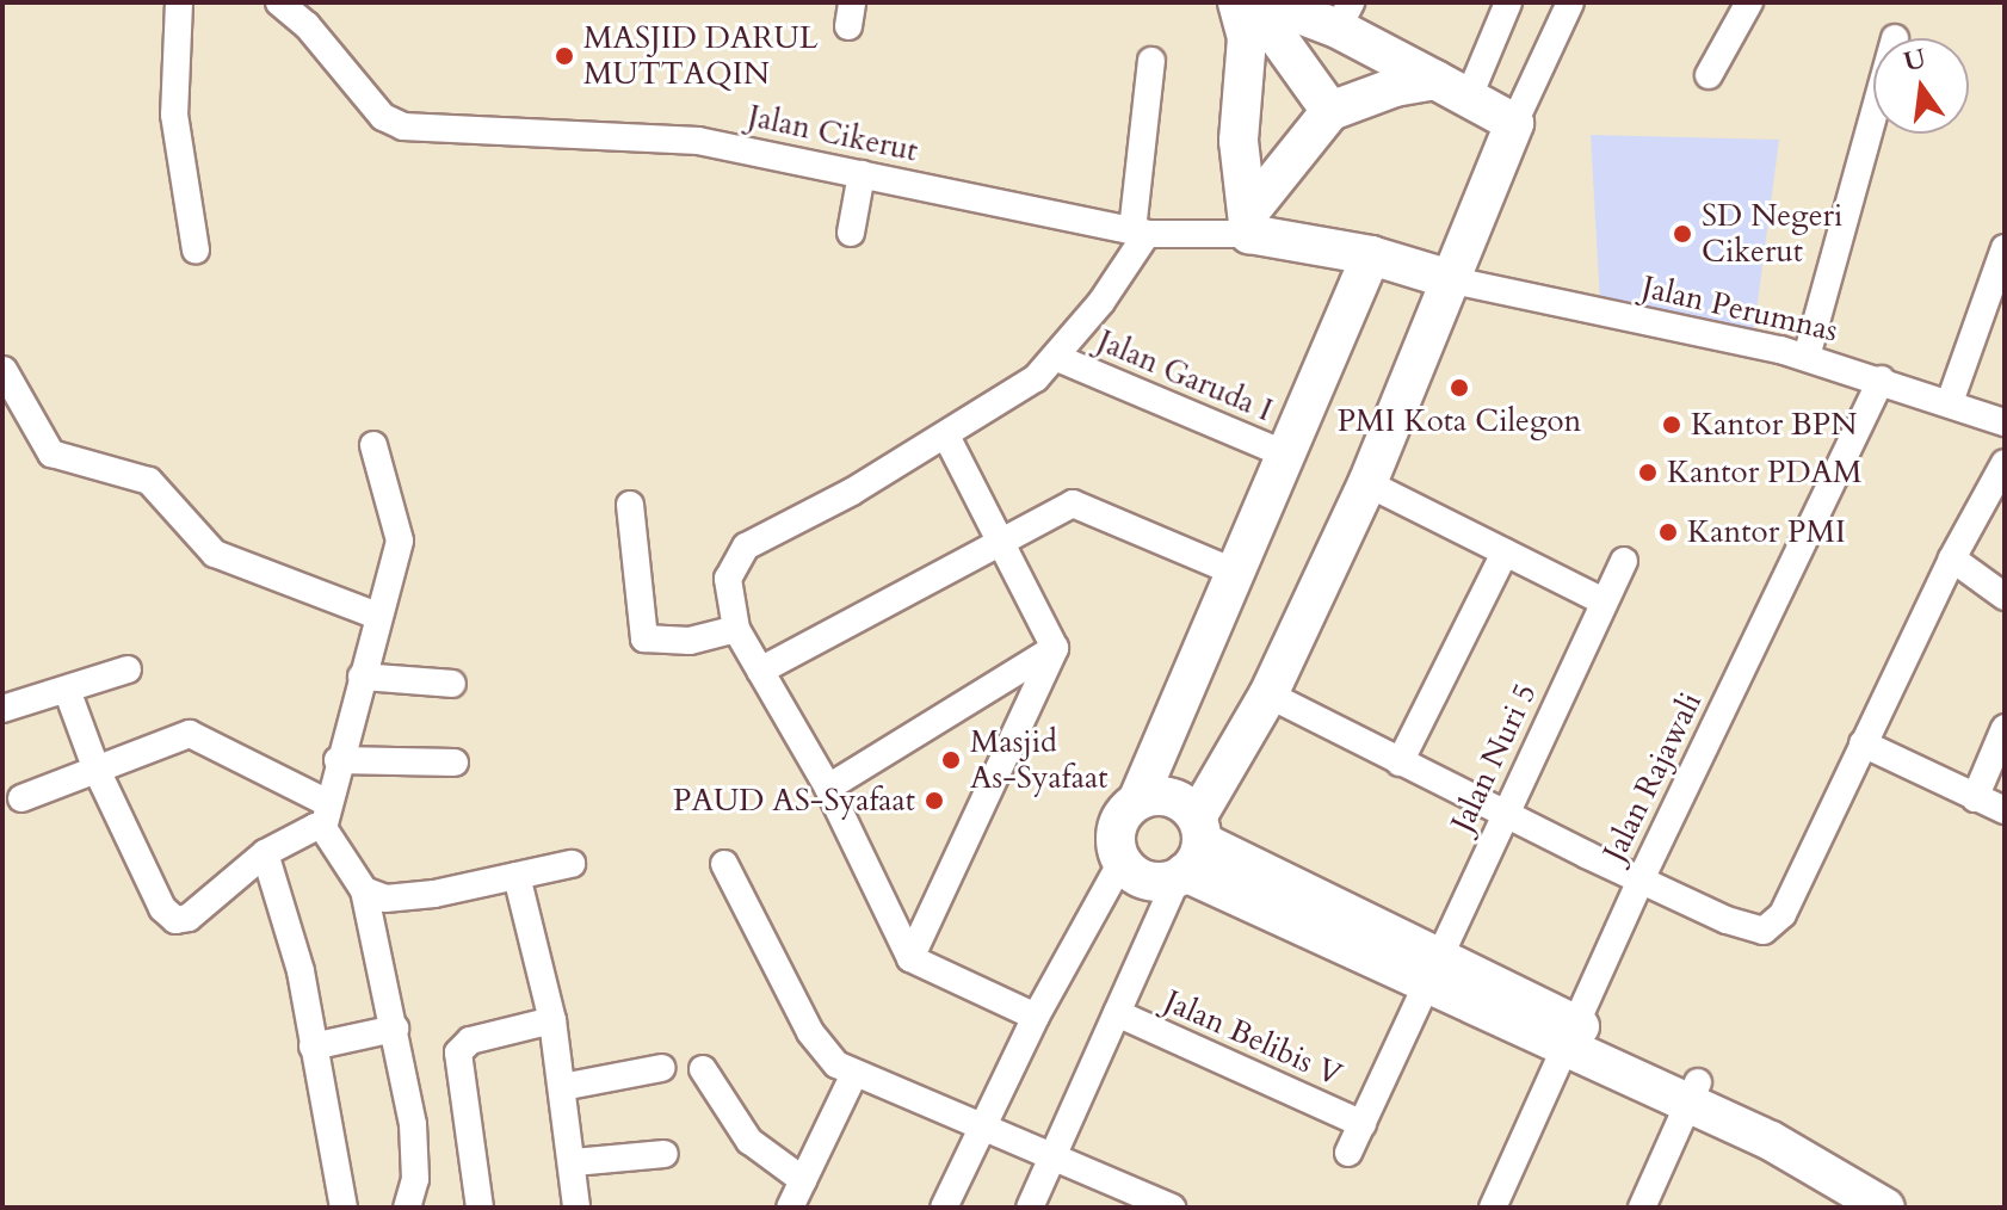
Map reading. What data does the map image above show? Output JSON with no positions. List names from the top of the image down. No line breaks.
{"streets":{"street":["Jalan Cikerut","Jalan Perumnas","Jalan Garuda I","Jalan Nuri 5","Jalan Rajawali","Jalan Belibis V"]},"crossings":[["Jalan Perumnas","Jalan Rajawali"],["Jalan Nuri 5","Jalan Belibis V"]],"places":["MASJID DARUL MUTTAQIN","SD Negeri Cikerut","PMI Kota Cilegon","Kantor BPN","Kantor PDAM","Kantor PMI","Masjid As-Syafaat","PAUD AS-Syafaat"],"north":"top"}
